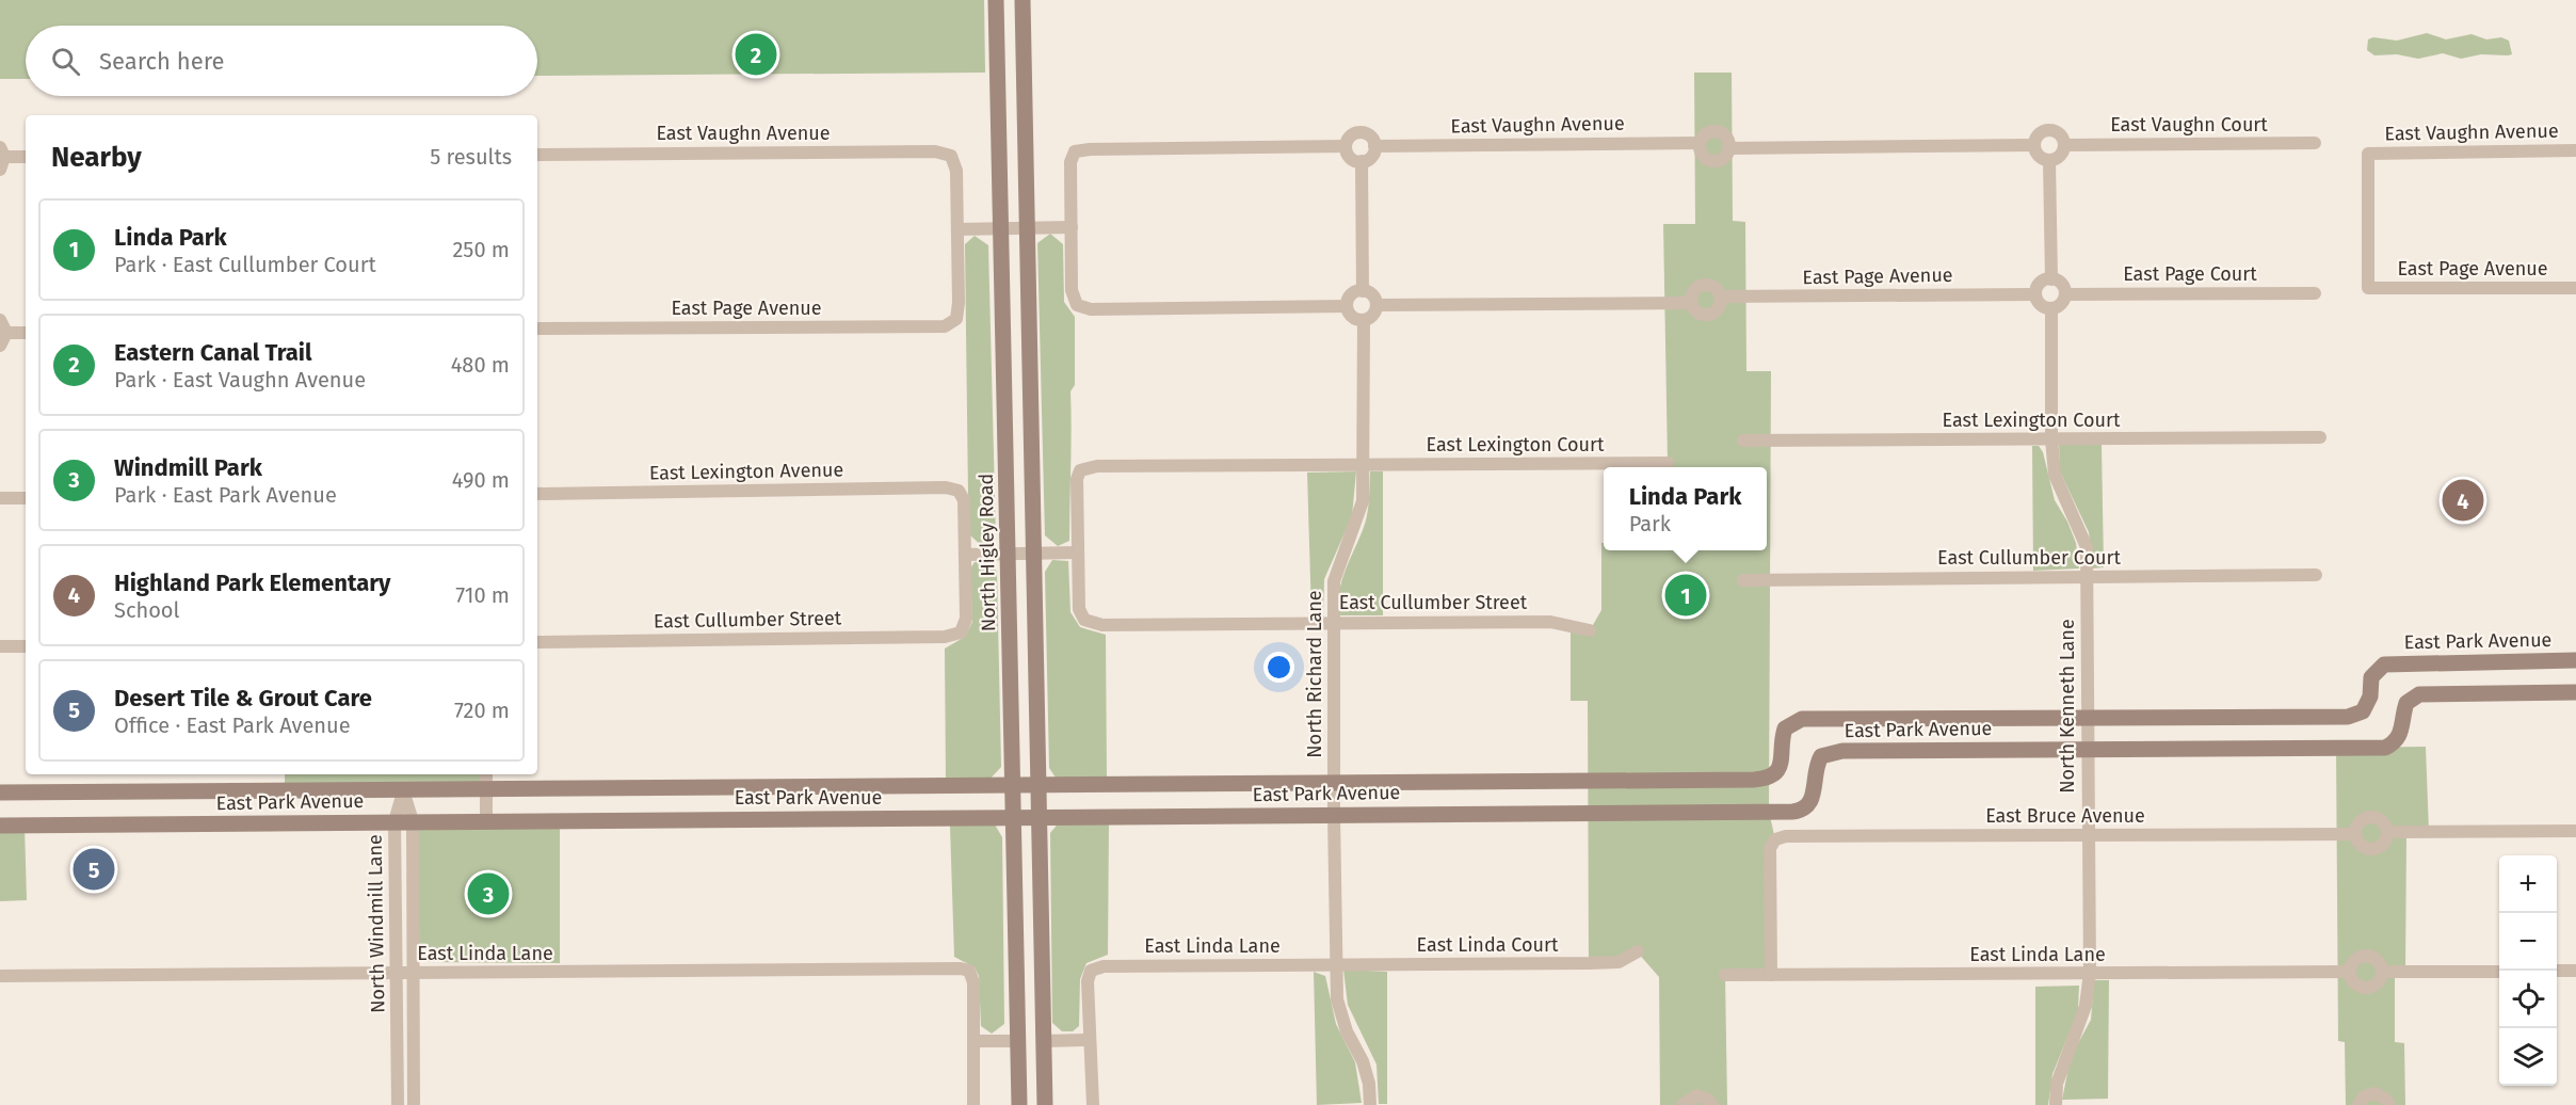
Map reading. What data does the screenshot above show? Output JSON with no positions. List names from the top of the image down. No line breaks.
{"streets":{"street":["East Vaughn Avenue","East Vaughn Court","East Page Avenue","East Page Court","East Lexington Court","East Lexington Avenue","North Higley Road","East Cullumber Court","East Cullumber Street","East Park Avenue","North Richard Lane","North Kenneth Lane","East Bruce Avenue","North Windmill Lane","East Linda Court","East Linda Lane"]},"crossings":[["East Vaughn Avenue","East Page Avenue"],["East Page Avenue","East Page Court"],["East Page Avenue","North Kenneth Lane"],["East Page Court","North Kenneth Lane"],["East Lexington Court","North Richard Lane"],["East Lexington Court","North Kenneth Lane"],["East Lexington Avenue","East Cullumber Street"],["North Higley Road","East Park Avenue"],["East Cullumber Court","North Kenneth Lane"],["East Cullumber Street","North Richard Lane"],["East Park Avenue","North Richard Lane"],["East Park Avenue","North Kenneth Lane"],["East Park Avenue","North Windmill Lane"],["North Richard Lane","East Linda Court"],["North Richard Lane","East Linda Lane"],["North Kenneth Lane","East Bruce Avenue"],["North Kenneth Lane","East Linda Lane"],["East Bruce Avenue","East Linda Lane"],["North Windmill Lane","East Linda Lane"],["East Linda Court","East Linda Lane"]],"page":{"search":"Search here","pins":["2","4","1","5","3"],"heading":["Nearby","5 results"],"list":[{"mark":"1","name":"Linda Park","note":"Park · East Cullumber Court","value":"250 m"},{"mark":"2","name":"Eastern Canal Trail","note":"Park · East Vaughn Avenue","value":"480 m"},{"mark":"3","name":"Windmill Park","note":"Park · East Park Avenue","value":"490 m"},{"mark":"4","name":"Highland Park Elementary","note":"School","value":"710 m"},{"mark":"5","name":"Desert Tile & Grout Care","note":"Office · East Park Avenue","value":"720 m"}],"popup":["Linda Park","Park"],"map_buttons":["+","−"]}}
